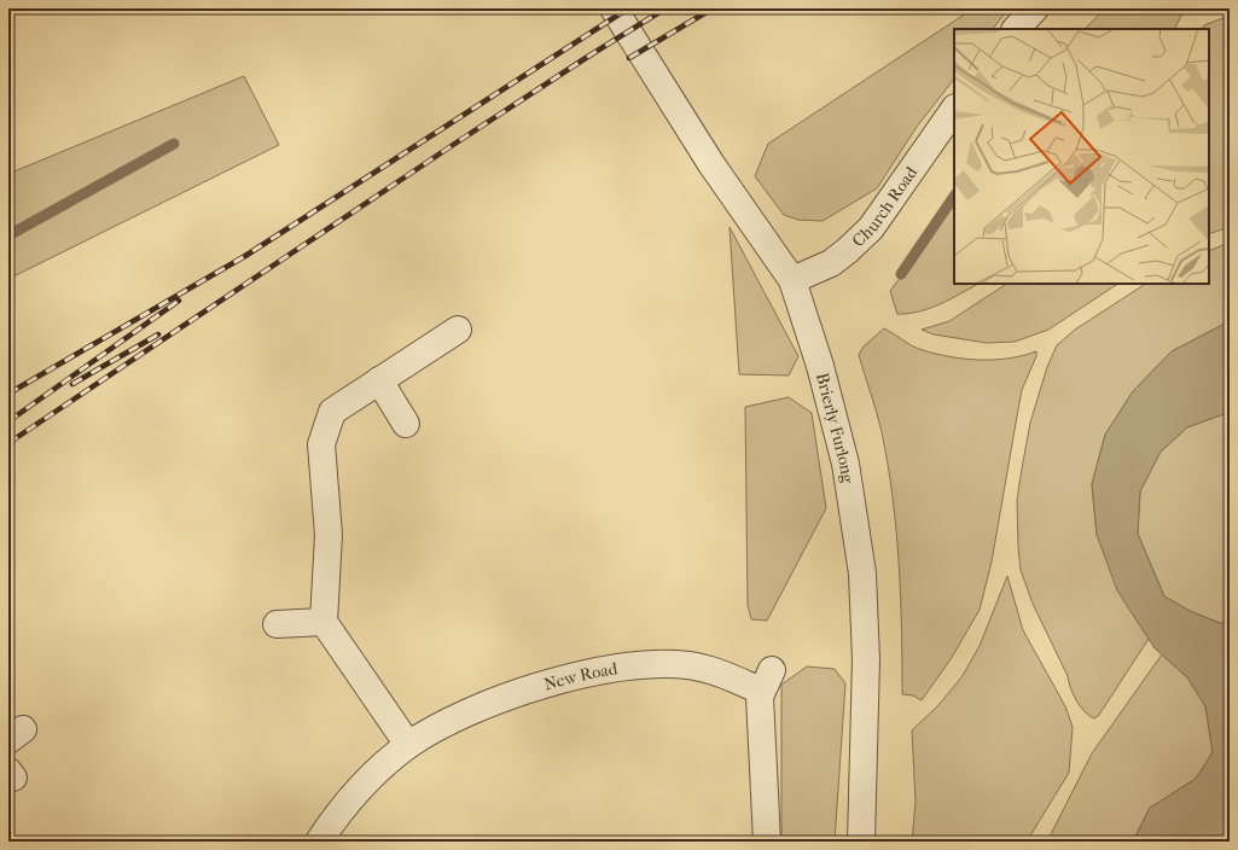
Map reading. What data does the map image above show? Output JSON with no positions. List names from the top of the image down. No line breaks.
{"streets":{"street":["Church Road","Brierly Furlong","New Road"]},"crossings":[["Church Road","Brierly Furlong"]]}
